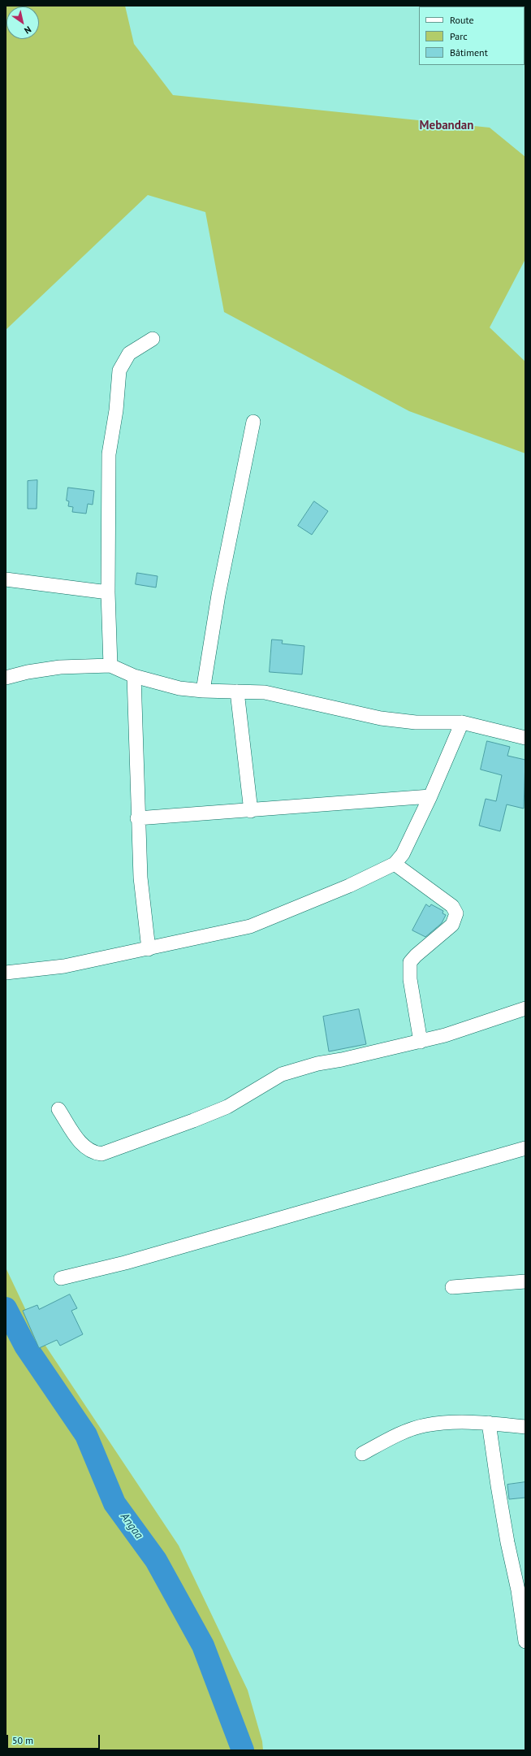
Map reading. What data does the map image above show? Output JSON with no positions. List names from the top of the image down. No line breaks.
{"districts":["Mebandan"],"water":["Angaa"],"legend":["Route","Parc","Bâtiment"],"scale_bar":"50 m","north":"bottom right"}
